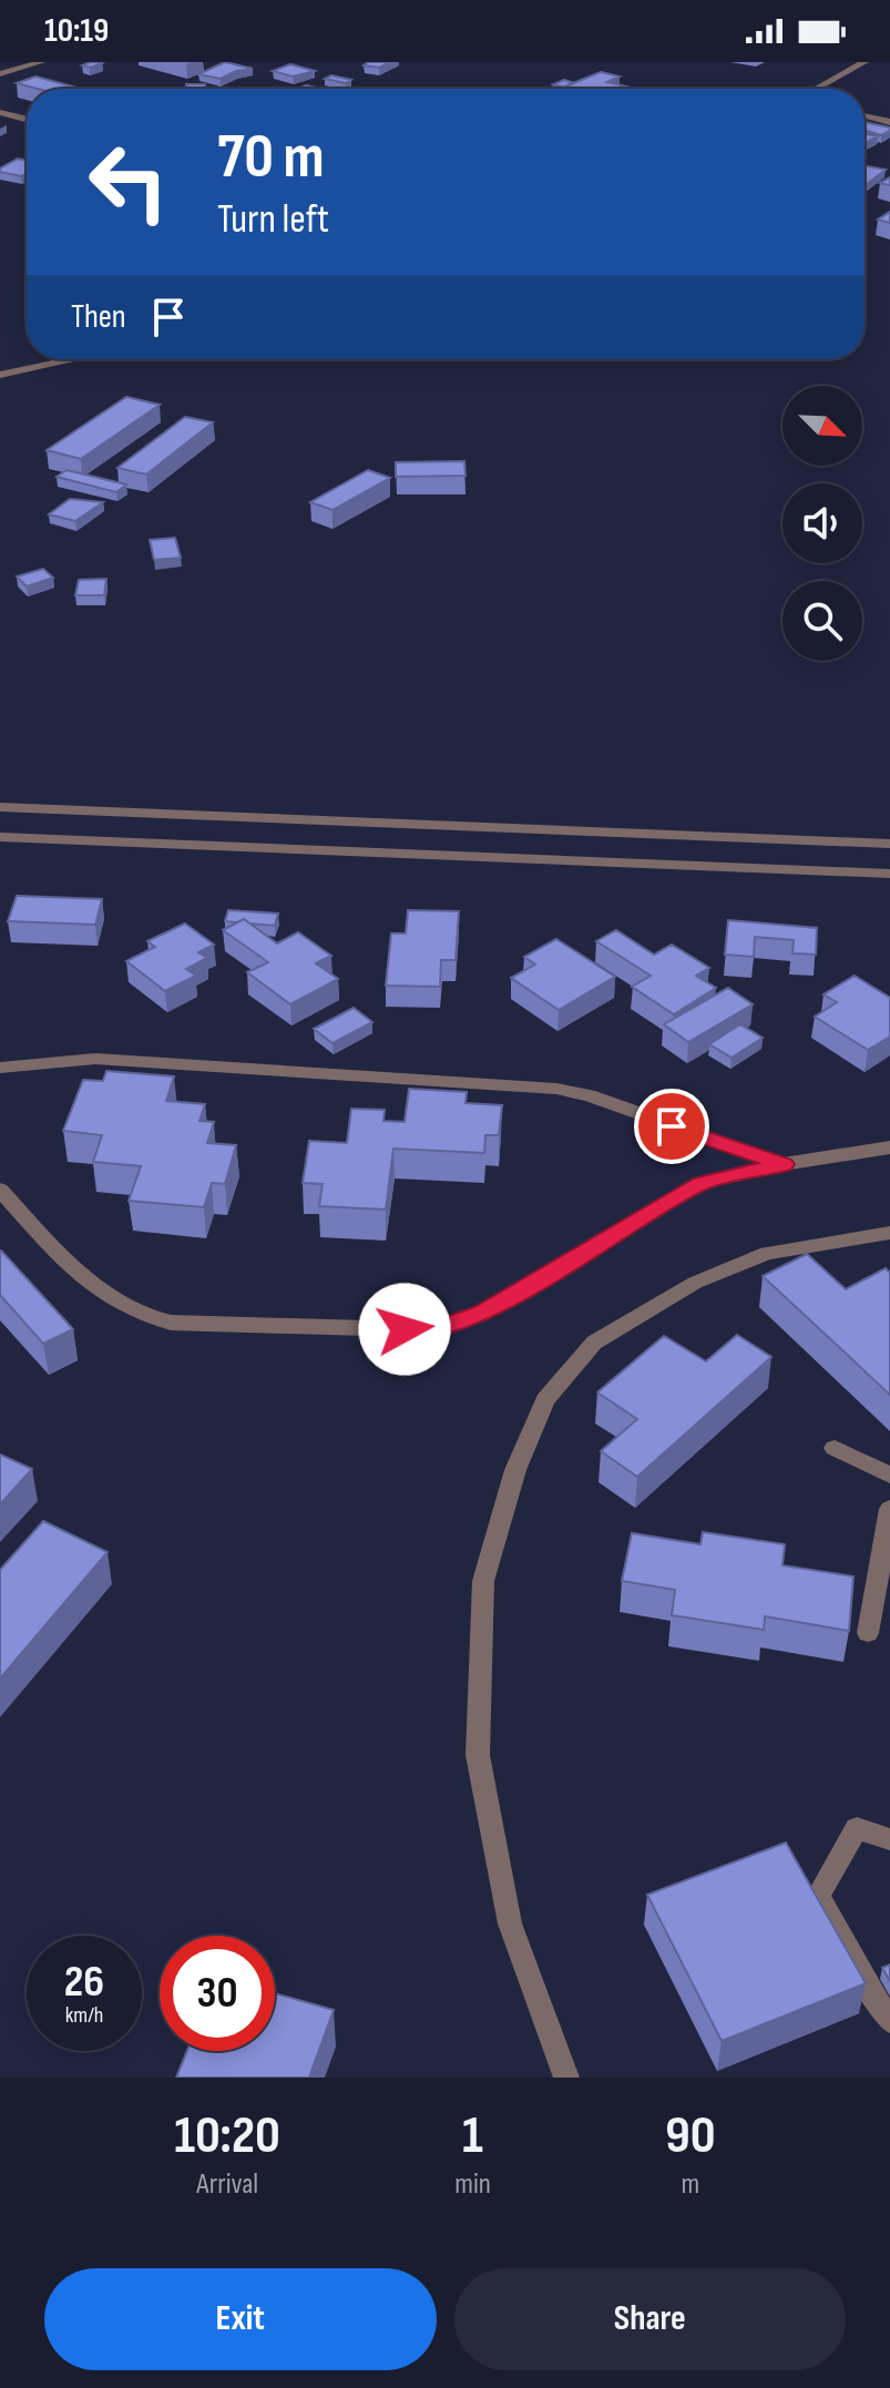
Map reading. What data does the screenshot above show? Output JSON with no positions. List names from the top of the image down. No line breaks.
{"north":"bottom right","page":{"status":"10:19","turn":["70 m","Turn left"],"then":"Then","speed":"26 km/h","limit":"30","eta":["10:20","Arrival","1","min","90","m"],"buttons":["Exit","Share"]}}
